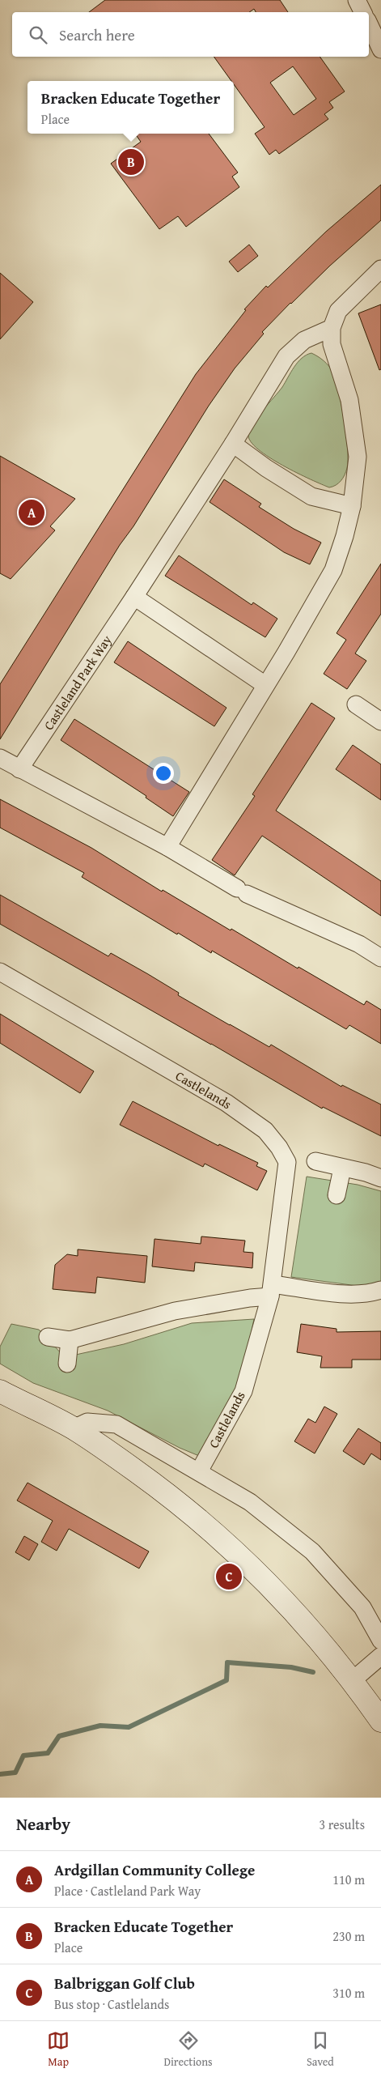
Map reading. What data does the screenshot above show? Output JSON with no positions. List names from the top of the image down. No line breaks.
{"streets":{"street":["Castleland Park Way","Castlelands"]},"page":{"search":"Search here","popup":["Bracken Educate Together","Place"],"pins":["B","A","C"],"heading":["Nearby","3 results"],"list":[{"mark":"A","name":"Ardgillan Community College","note":"Place · Castleland Park Way","value":"110 m"},{"mark":"B","name":"Bracken Educate Together","note":"Place","value":"230 m"},{"mark":"C","name":"Balbriggan Golf Club","note":"Bus stop · Castlelands","value":"310 m"}],"nav":["Map","Directions","Saved"]}}
